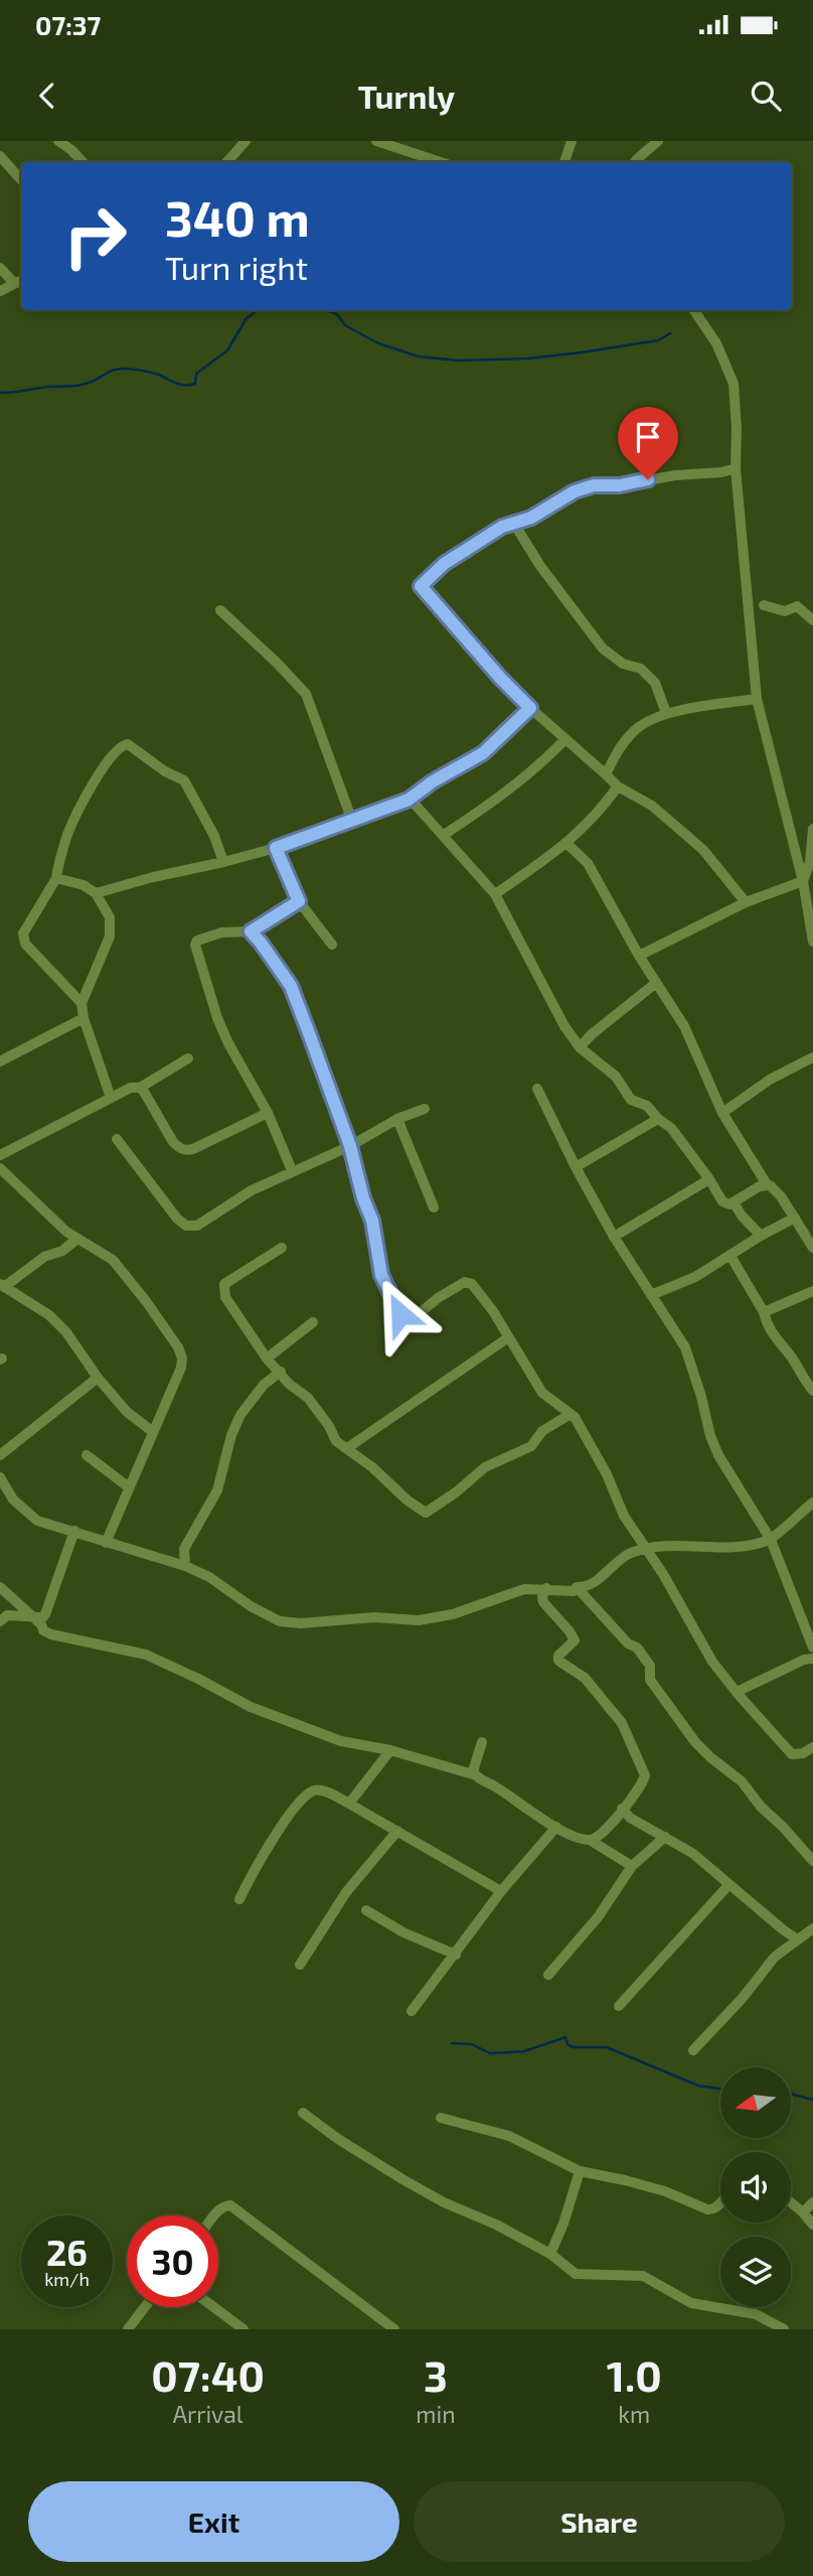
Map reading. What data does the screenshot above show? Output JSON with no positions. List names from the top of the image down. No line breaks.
{"north":"left","page":{"status":"07:37","header":"Turnly","turn":["340 m","Turn right"],"speed":"26 km/h","limit":"30","eta":["07:40","Arrival","3","min","1.0","km"],"buttons":["Exit","Share"]}}
